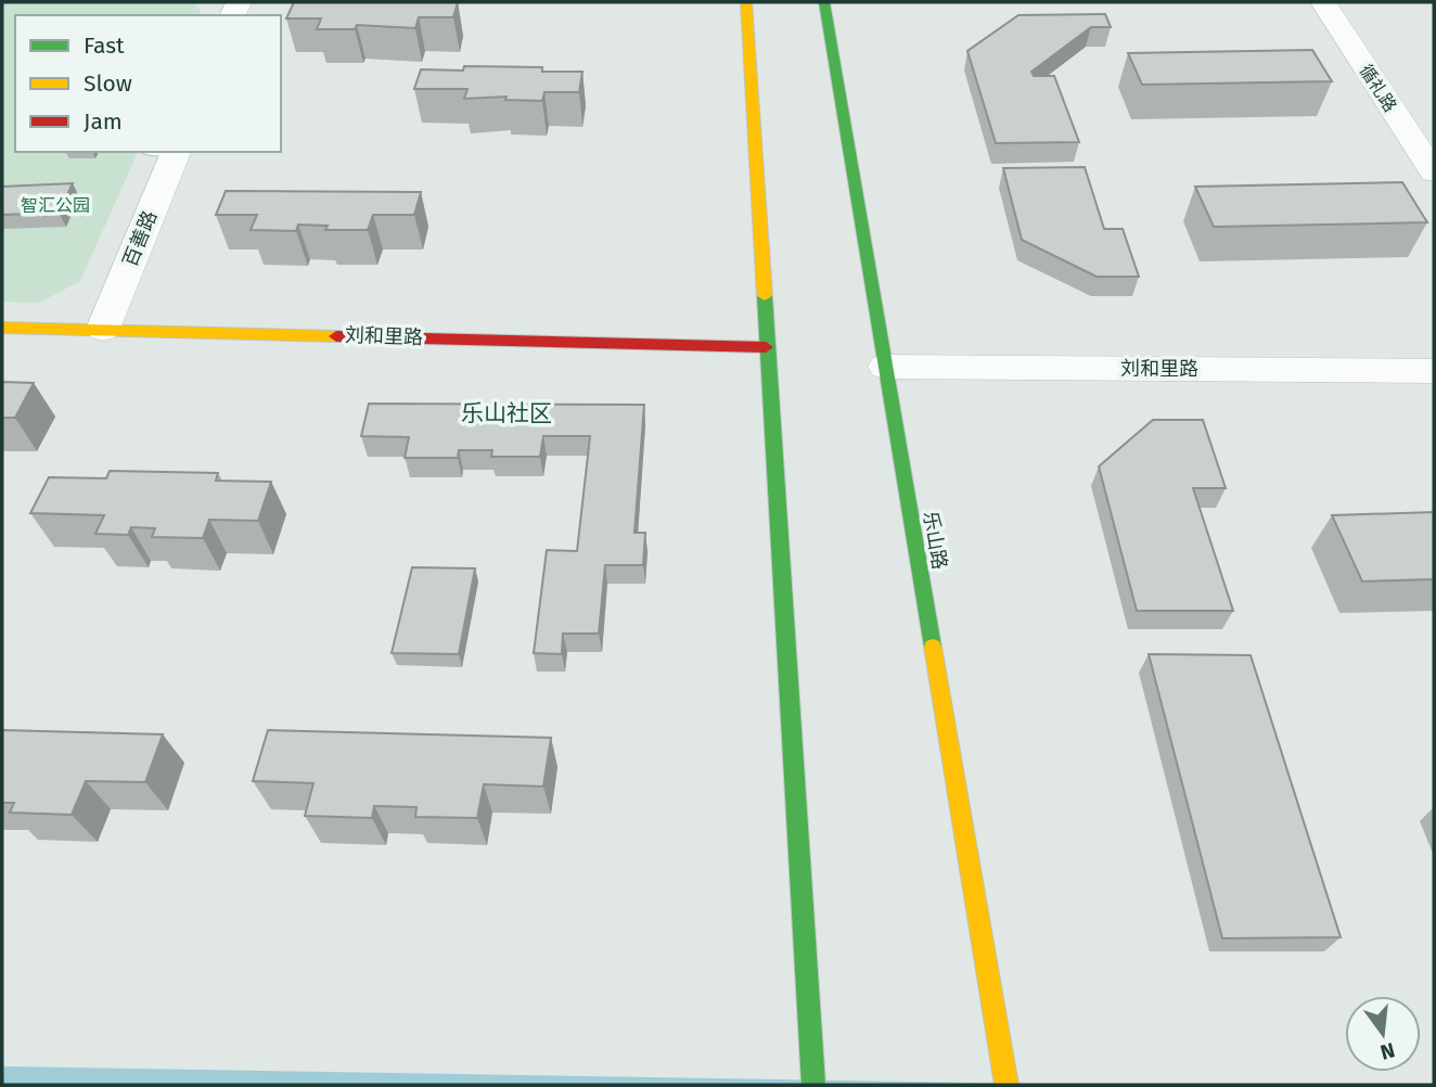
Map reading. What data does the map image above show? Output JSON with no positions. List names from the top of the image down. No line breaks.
{"streets":{"main road":["刘和里路","乐山路"],"street":["循礼路","百善路"]},"crossings":[["百善路","刘和里路"],["刘和里路","乐山路"]],"districts":["乐山社区"],"parks":["智汇公园"],"legend":["Fast","Slow","Jam"],"north":"bottom"}
